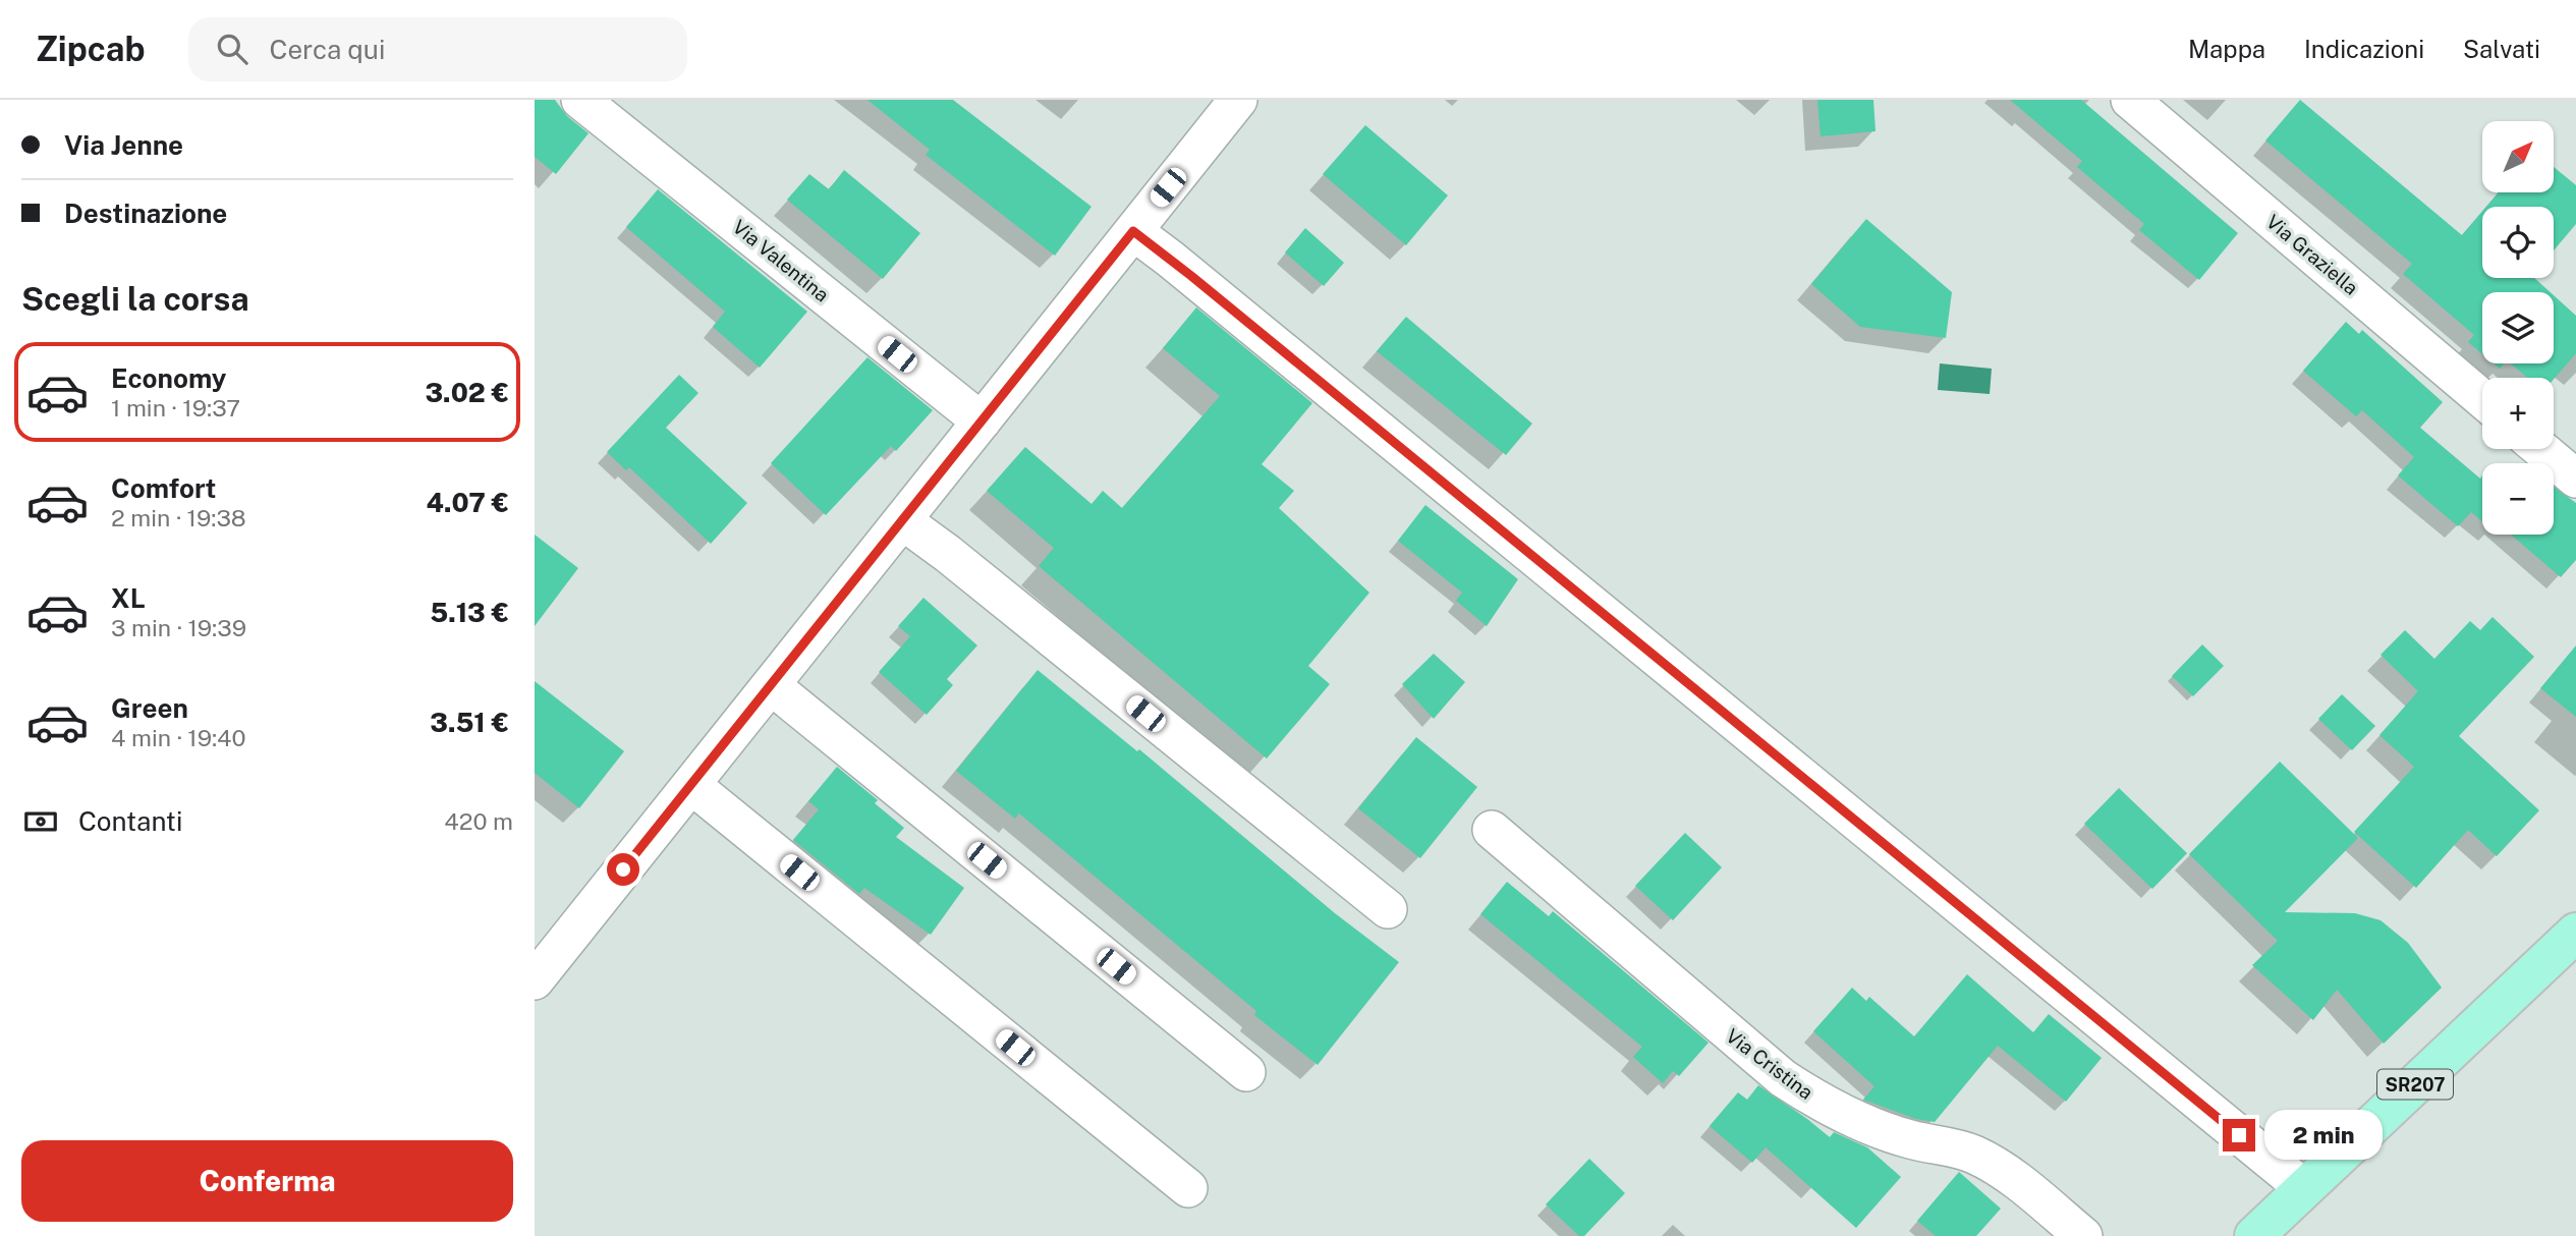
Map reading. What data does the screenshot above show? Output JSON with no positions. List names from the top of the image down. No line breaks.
{"streets":{"main road":["SR207"],"street":["Via Graziella","Via Valentina","Via Cristina"]},"north":"top right","page":{"header":"Zipcab","search":"Cerca qui","nav":["Mappa","Indicazioni","Salvati"],"banner":["Via Jenne","Destinazione"],"map_buttons":["+","−"],"heading":"Scegli la corsa","list":[{"name":"Economy","note":"1 min · 19:37","value":"3.02 €"},{"name":"Comfort","note":"2 min · 19:38","value":"4.07 €"},{"name":"XL","note":"3 min · 19:39","value":"5.13 €"},{"name":"Green","note":"4 min · 19:40","value":"3.51 €"}],"pay":["Contanti","420 m"],"bubble":"2 min","buttons":"Conferma"}}
